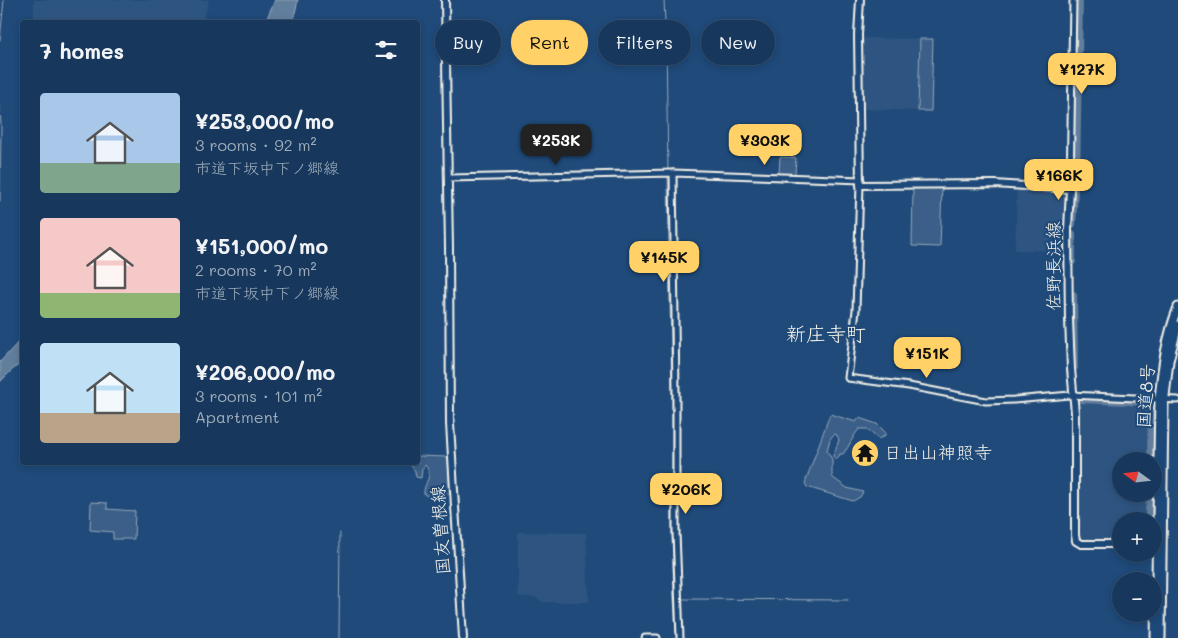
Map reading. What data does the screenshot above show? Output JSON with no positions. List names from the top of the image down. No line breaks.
{"streets":{"highway":["国道8号"],"main road":["佐野長浜線","国友曽根線"]},"districts":["新庄寺町"],"places":{"temple":["日出山神照寺"]},"north":"left","page":{"chip":["Buy","Rent","Filters","New"],"heading":"7 homes","price":["¥127K","¥253K","¥303K","¥166K","¥145K","¥151K","¥206K"],"list":[{"name":"¥253,000/mo","note":"3 rooms · 92 m² · 市道下坂中下ノ郷線"},{"name":"¥151,000/mo","note":"2 rooms · 70 m² · 市道下坂中下ノ郷線"},{"name":"¥206,000/mo","note":"3 rooms · 101 m² · Apartment"}],"map_buttons":["+","−"]}}
